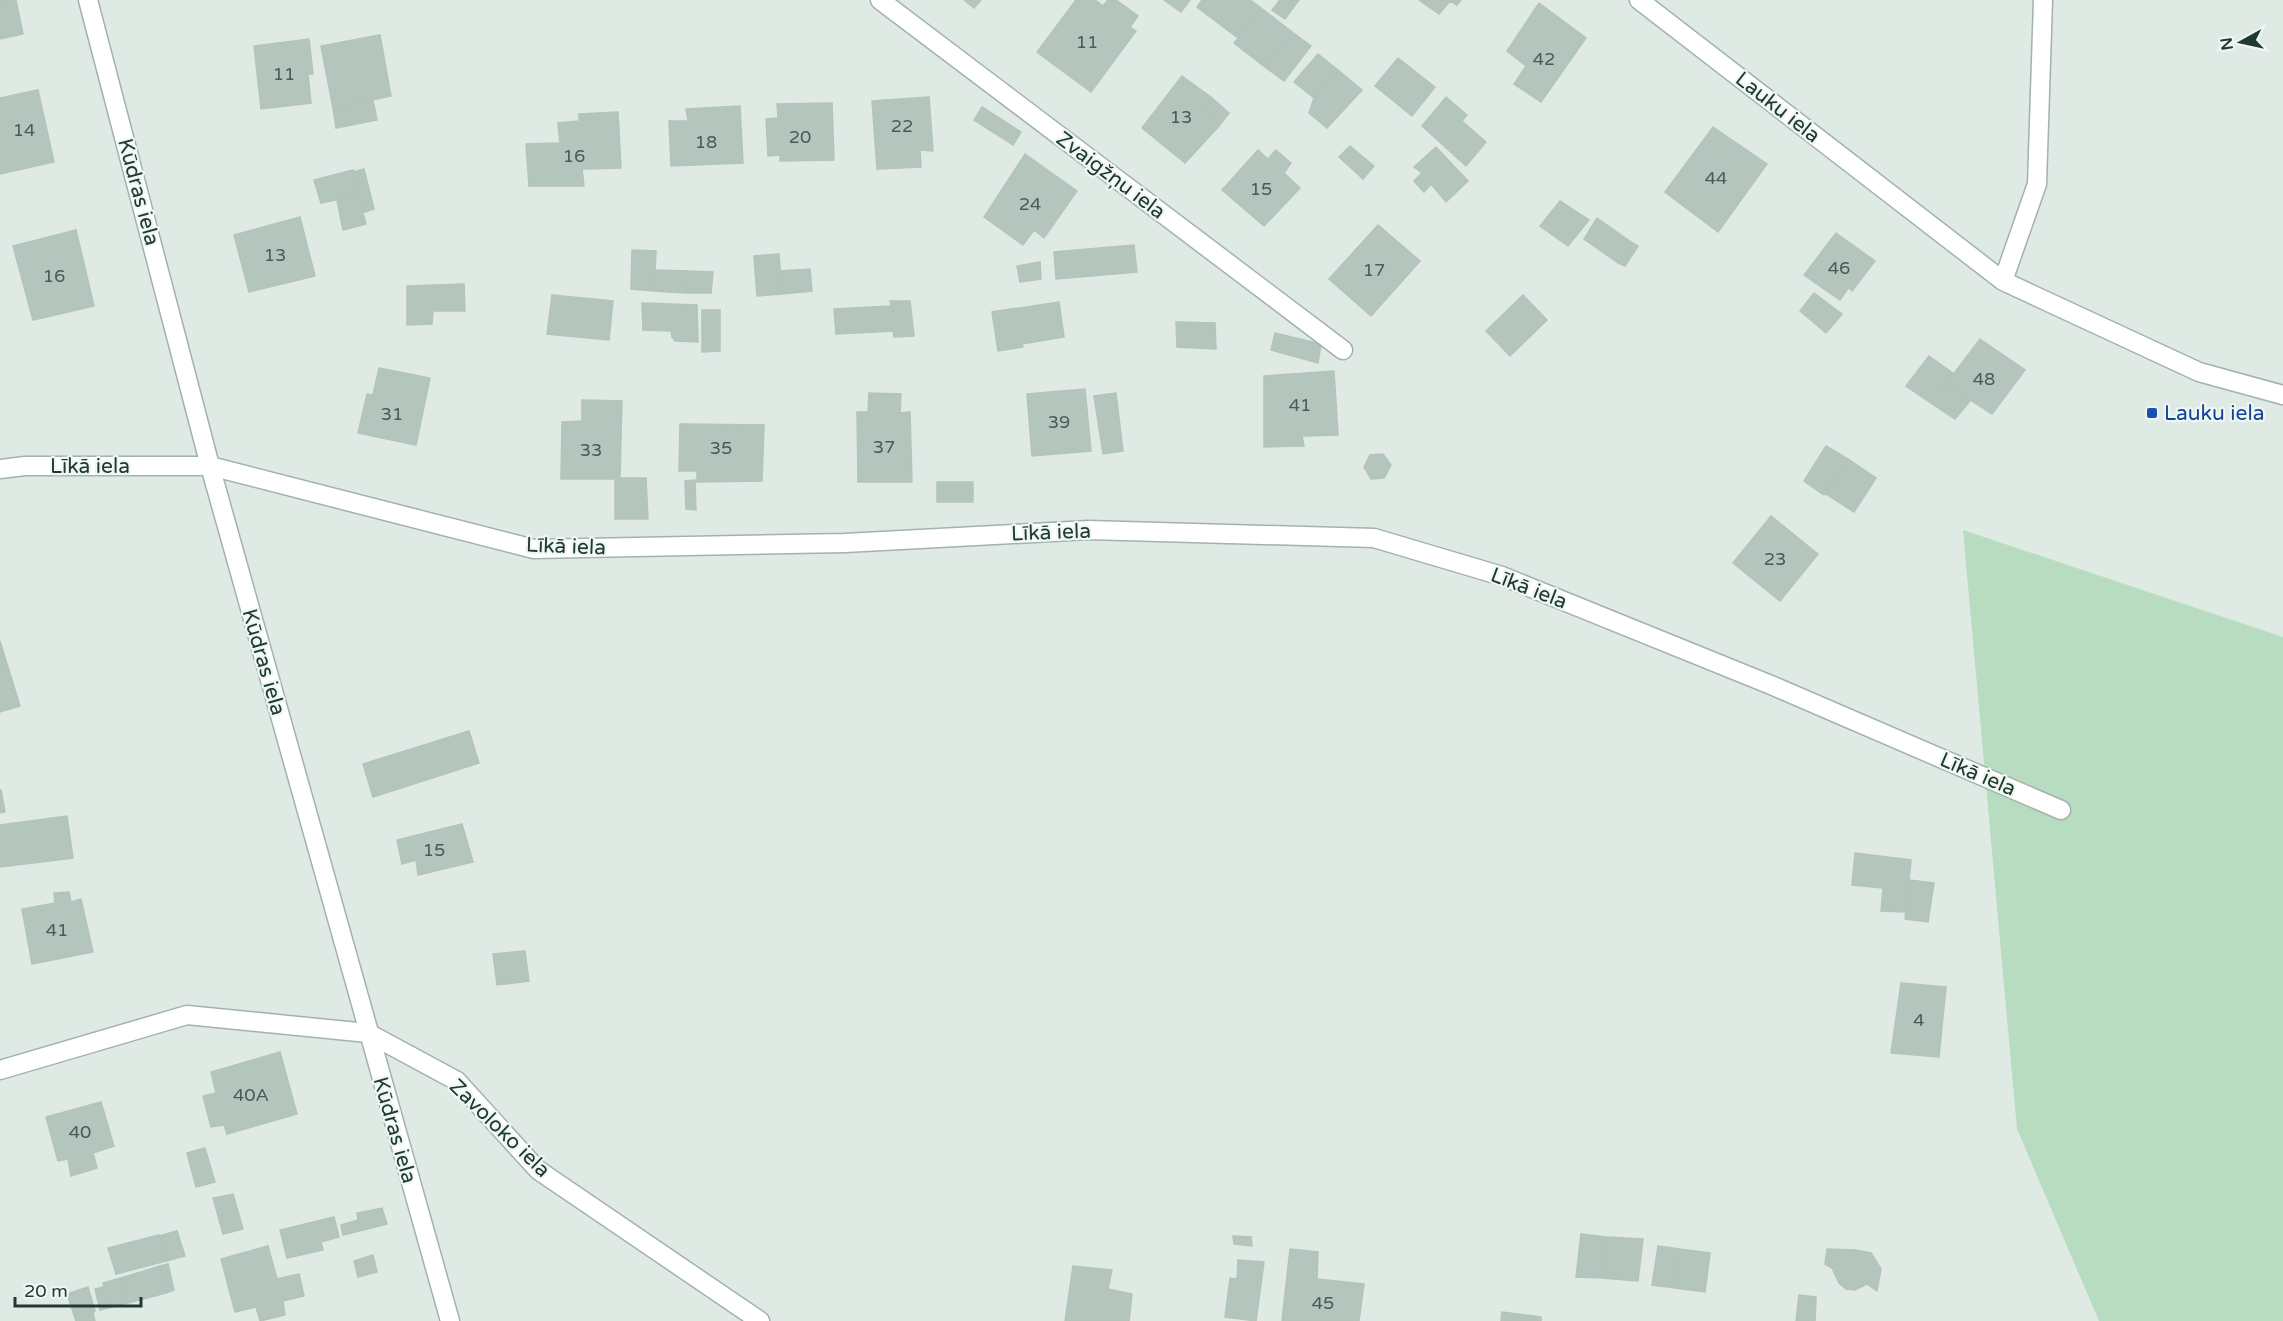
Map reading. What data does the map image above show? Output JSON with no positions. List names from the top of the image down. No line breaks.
{"streets":{"street":["Lauku iela","Zvaigžņu iela","Kūdras iela","Līkā iela","Zavoloko iela"]},"crossings":[["Kūdras iela","Līkā iela"],["Kūdras iela","Zavoloko iela"]],"places":{"transit":["Lauku iela"]},"house_numbers":["11","42","11","13","22","14","20","18","16","44","15","24","13","46","17","16","48","41","31","39","37","35","33","23","15","41","4","40A","40","45"],"scale_bar":"20 m","north":"left"}
